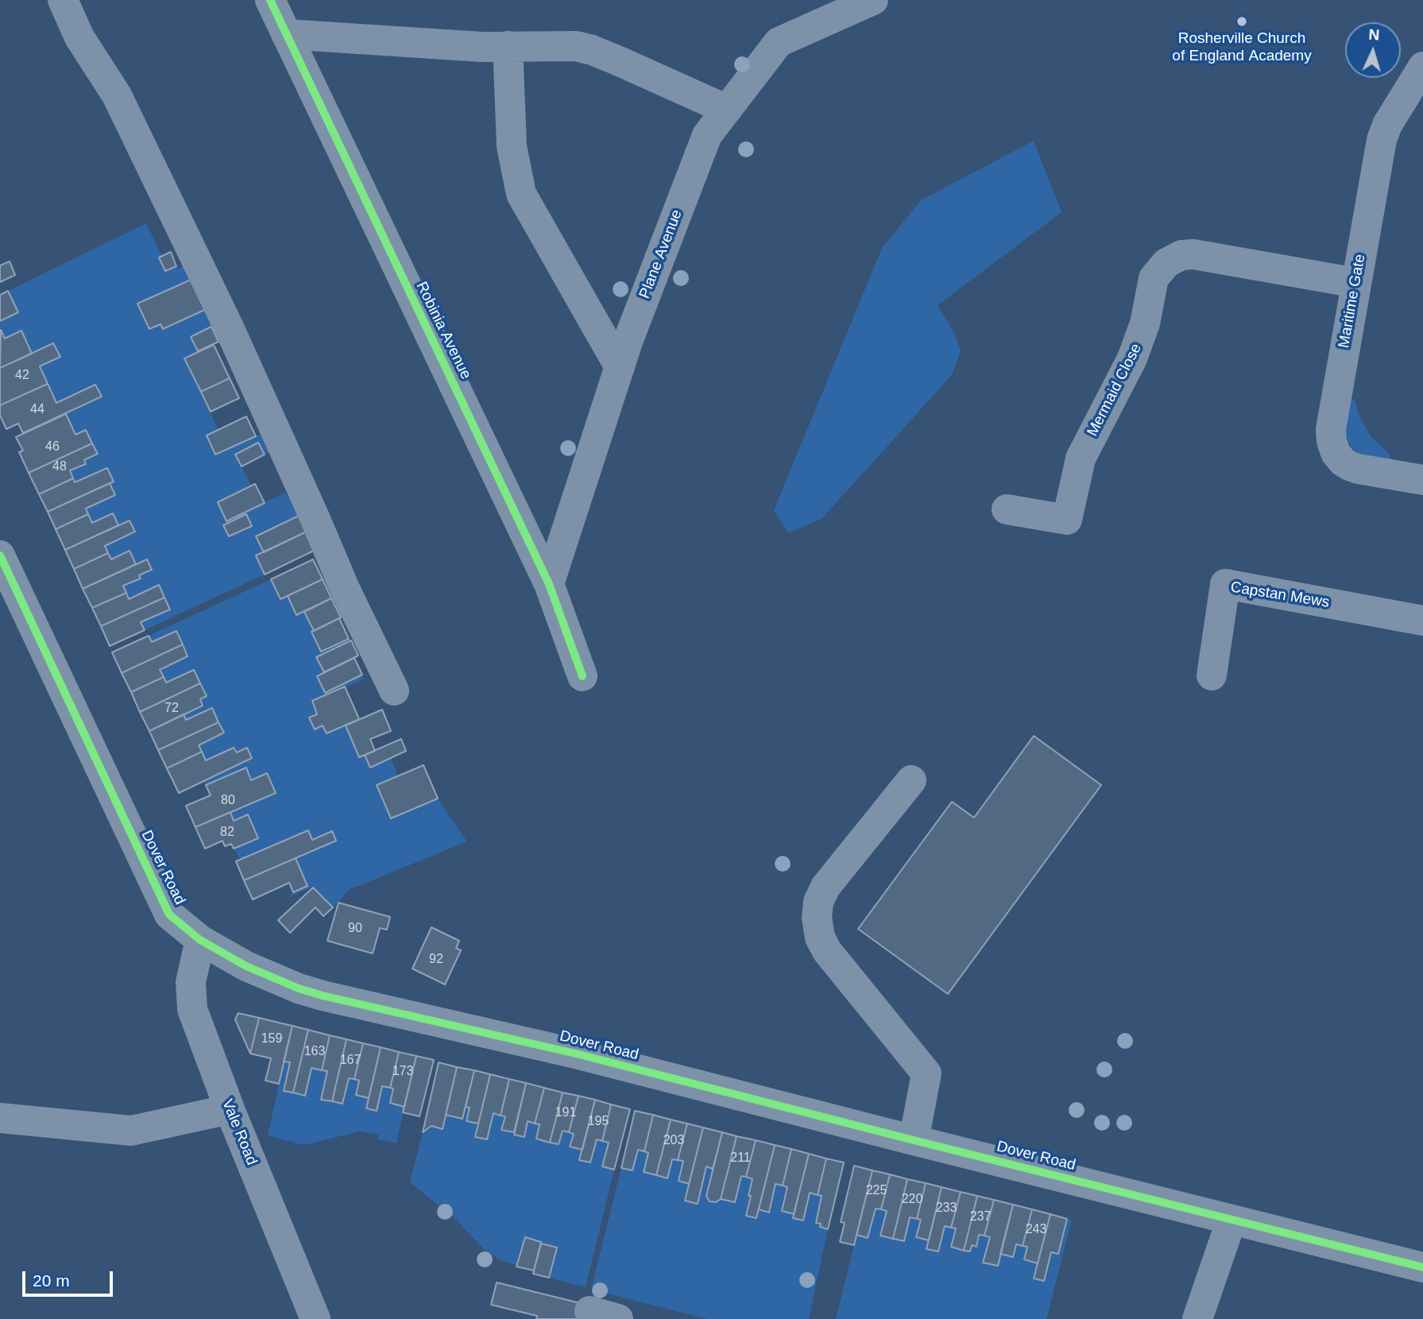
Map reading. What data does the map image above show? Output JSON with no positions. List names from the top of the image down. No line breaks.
{"streets":{"street":["Plane Avenue","Maritime Gate","Robinia Avenue","Mermaid Close","Capstan Mews","Dover Road","Vale Road"]},"crossings":[["Plane Avenue","Robinia Avenue"],["Maritime Gate","Mermaid Close"],["Dover Road","Vale Road"]],"places":["Rosherville Church of England Academy"],"house_numbers":["42","44","46","48","72","80","82","90","92","159","163","167","173","191","195","203","211","225","220","233","237","243"],"scale_bar":"20 m","north":"top"}
